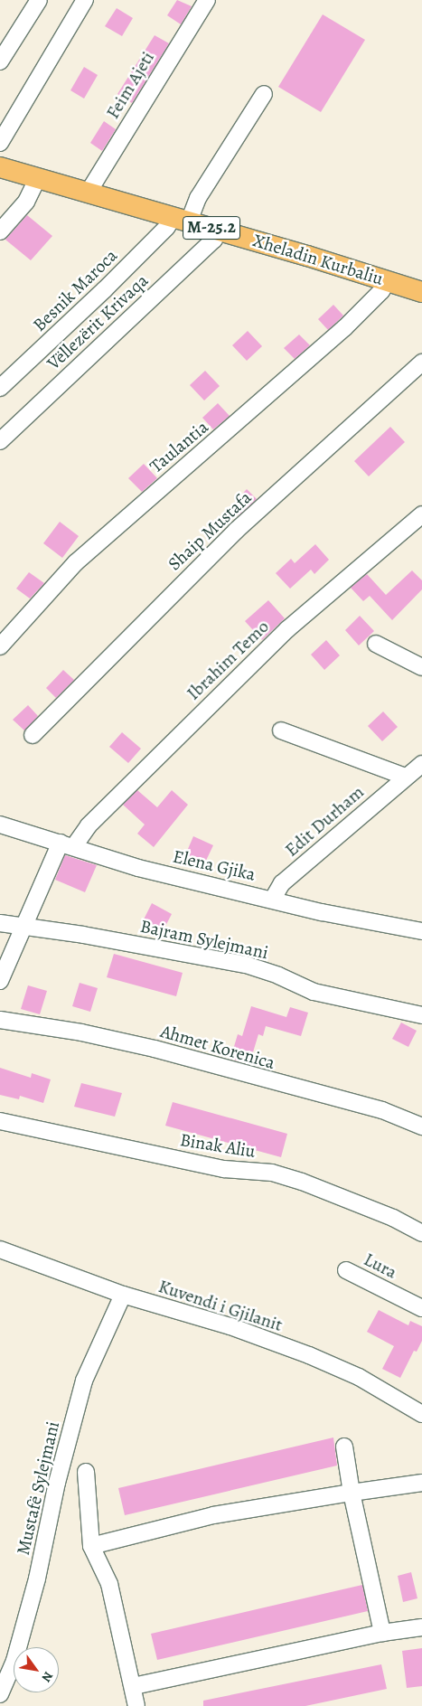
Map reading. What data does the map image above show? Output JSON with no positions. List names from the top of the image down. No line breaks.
{"streets":{"main road":["M-25.2","Xheladin Kurbaliu"],"street":["Feim Ajeti","Besnik Maroca","Vëllezërit Krivaqa","Taulantia","Shaip Mustafa","Ibrahim Temo","Edit Durham","Elena Gjika","Bajram Sylejmani","Ahmet Korenica","Binak Aliu","Lura","Kuvendi i Gjilanit","Mustafë Sylejmani"]},"crossings":[["Feim Ajeti","Xheladin Kurbaliu"],["Xheladin Kurbaliu","Besnik Maroca"],["Xheladin Kurbaliu","Vëllezërit Krivaqa"],["Xheladin Kurbaliu","Taulantia"],["Ibrahim Temo","Elena Gjika"],["Ibrahim Temo","Bajram Sylejmani"],["Edit Durham","Elena Gjika"],["Kuvendi i Gjilanit","Mustafë Sylejmani"]],"north":"bottom right"}
